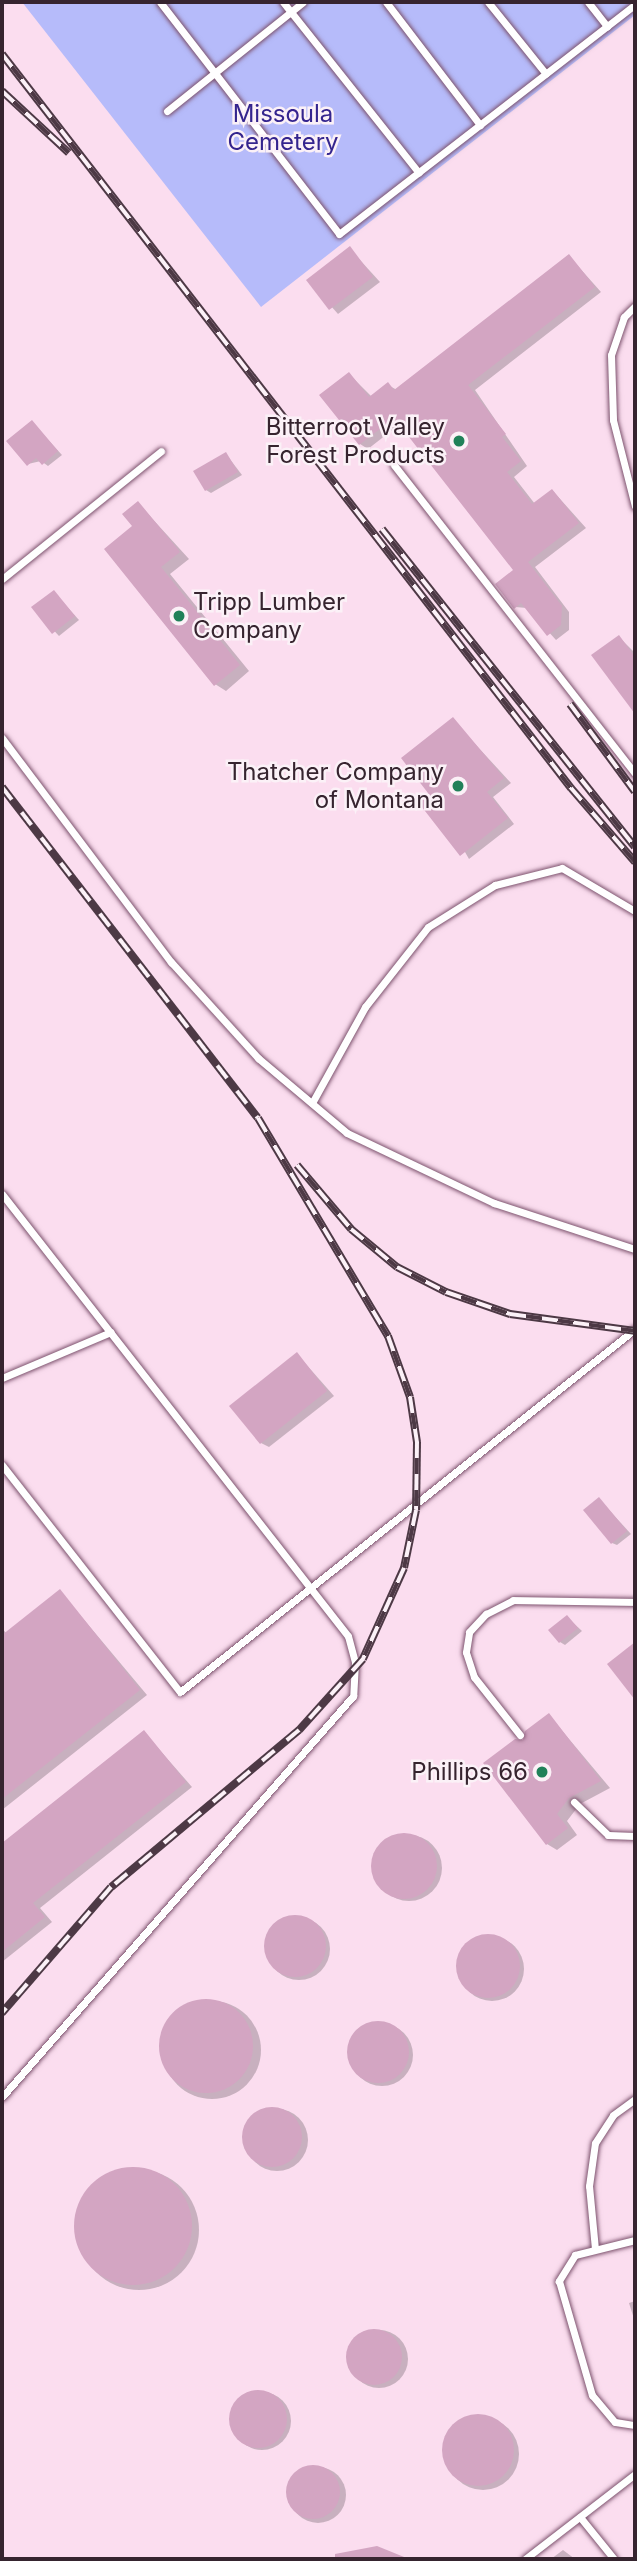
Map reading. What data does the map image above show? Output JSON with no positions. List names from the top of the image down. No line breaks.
{"parks":["Missoula Cemetery"],"places":["Bitterroot Valley Forest Products","Tripp Lumber Company","Thatcher Company of Montana","Phillips 66"]}
